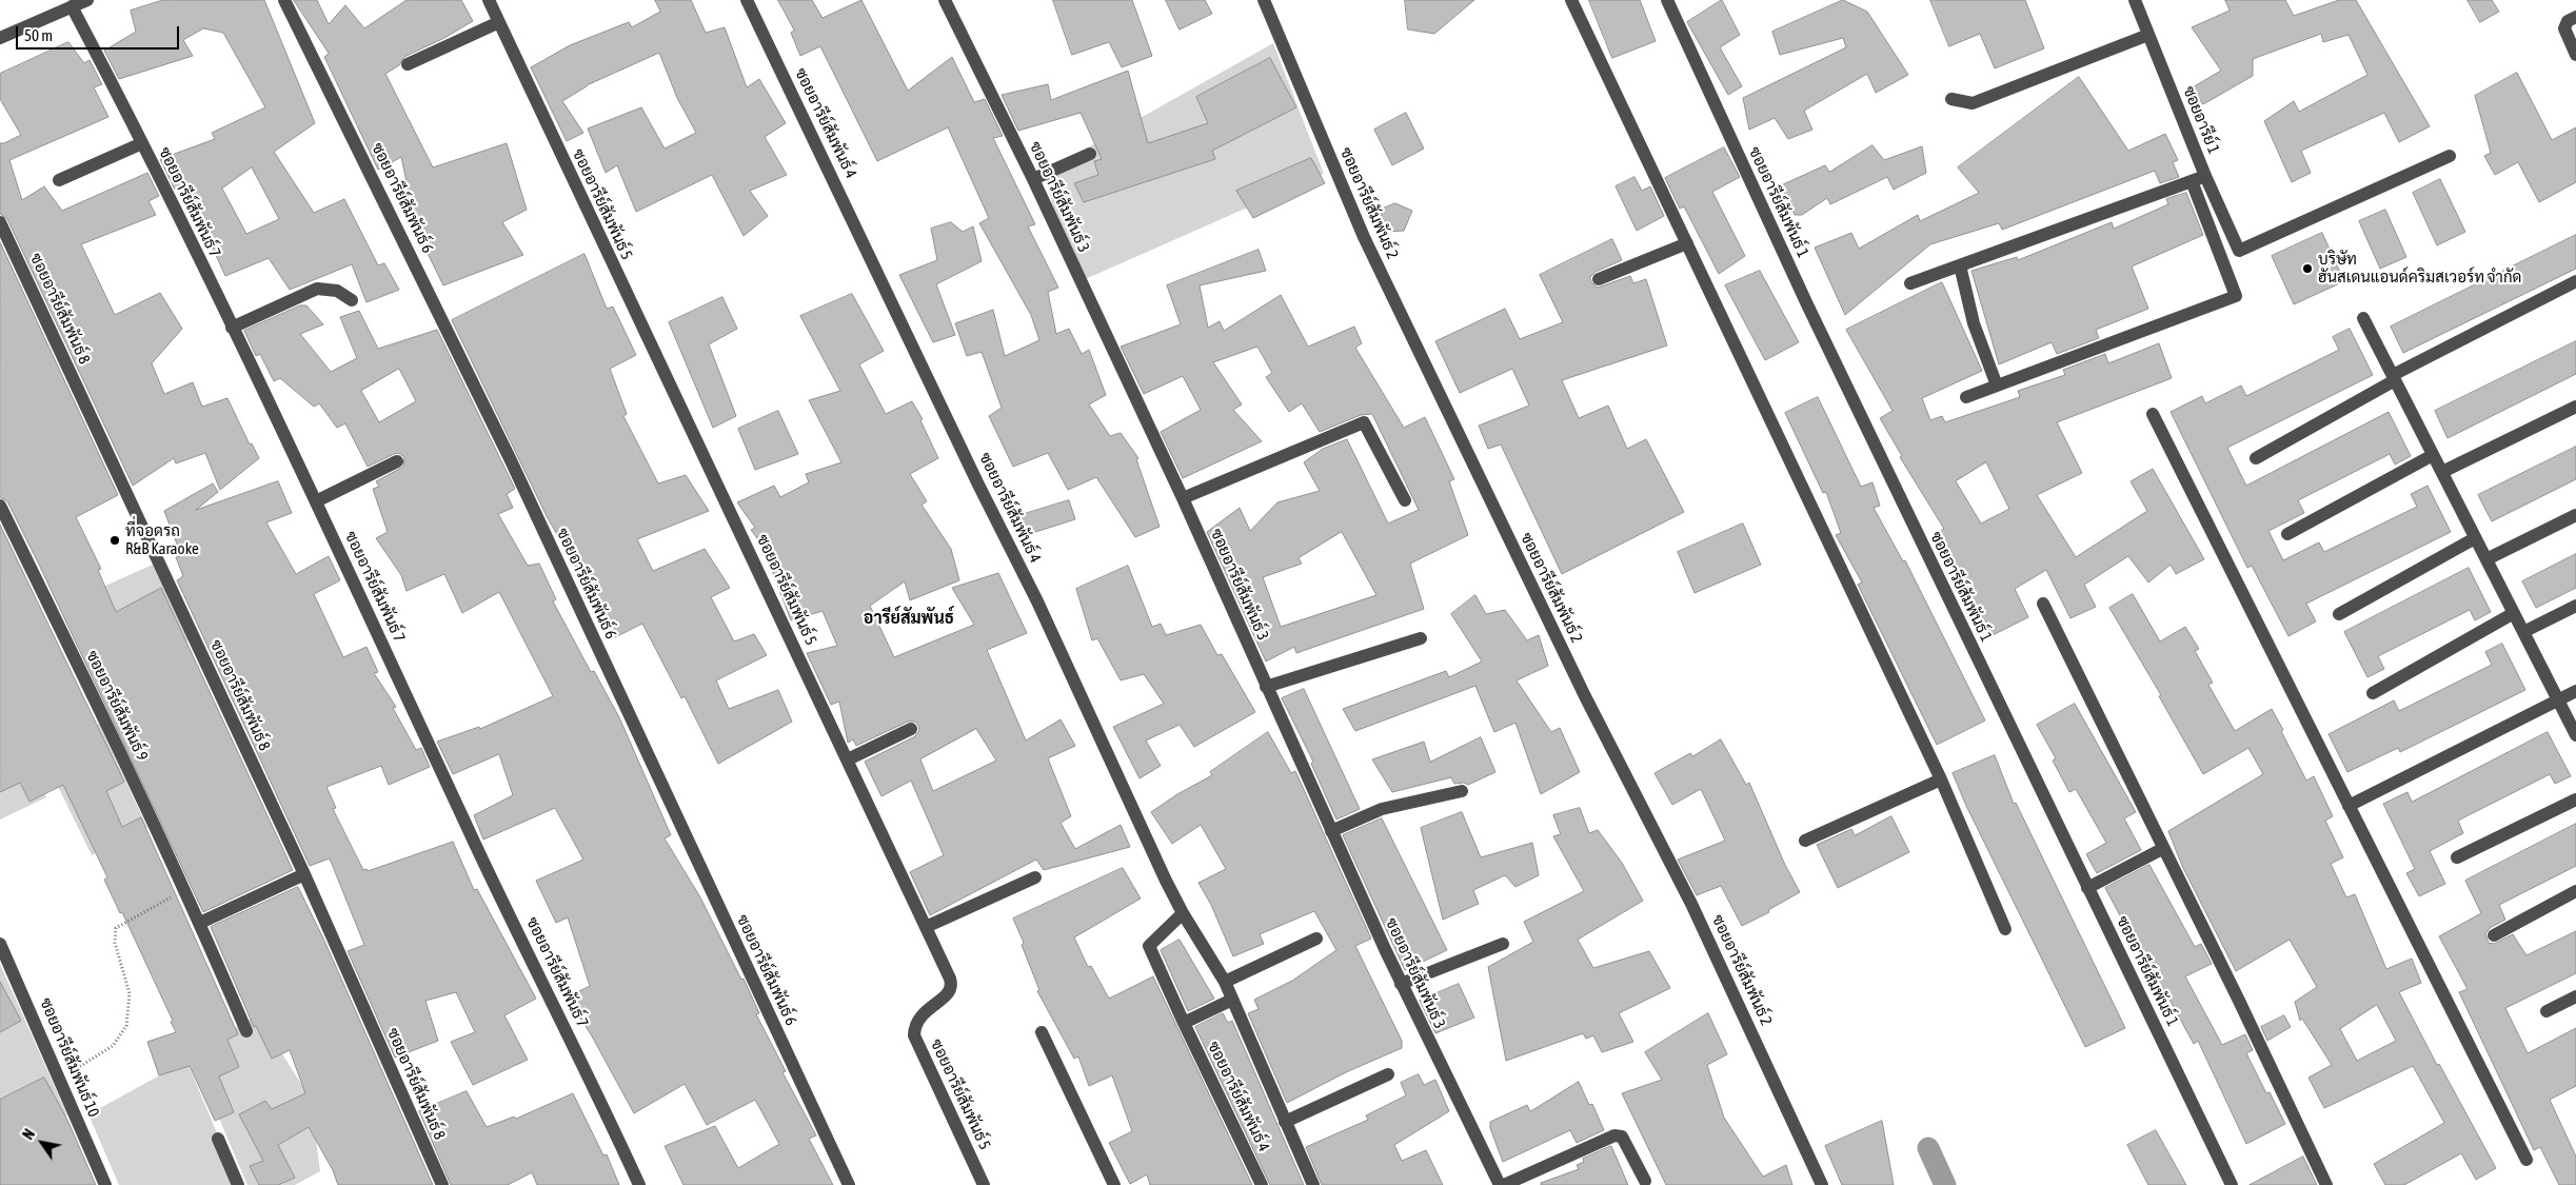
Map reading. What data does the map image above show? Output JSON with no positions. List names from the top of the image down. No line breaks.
{"streets":{"street":["ซอยอารีย์ 1","ซอยอารีย์สัมพันธ์ 4","ซอยอารีย์สัมพันธ์ 3","ซอยอารีย์สัมพันธ์ 6","ซอยอารีย์สัมพันธ์ 7","ซอยอารีย์สัมพันธ์ 1","ซอยอารีย์สัมพันธ์ 2","ซอยอารีย์สัมพันธ์ 5","ซอยอารีย์สัมพันธ์ 8","ซอยอารีย์สัมพันธ์ 9","ซอยอารีย์สัมพันธ์ 10"]},"districts":["อารีย์สัมพันธ์"],"places":["บริษัท ฮันสเดนแอนด์คริมสเวอร์ท จำกัด","ที่จอดรถ R&B Karaoke"],"scale_bar":"50 m","north":"top left"}
